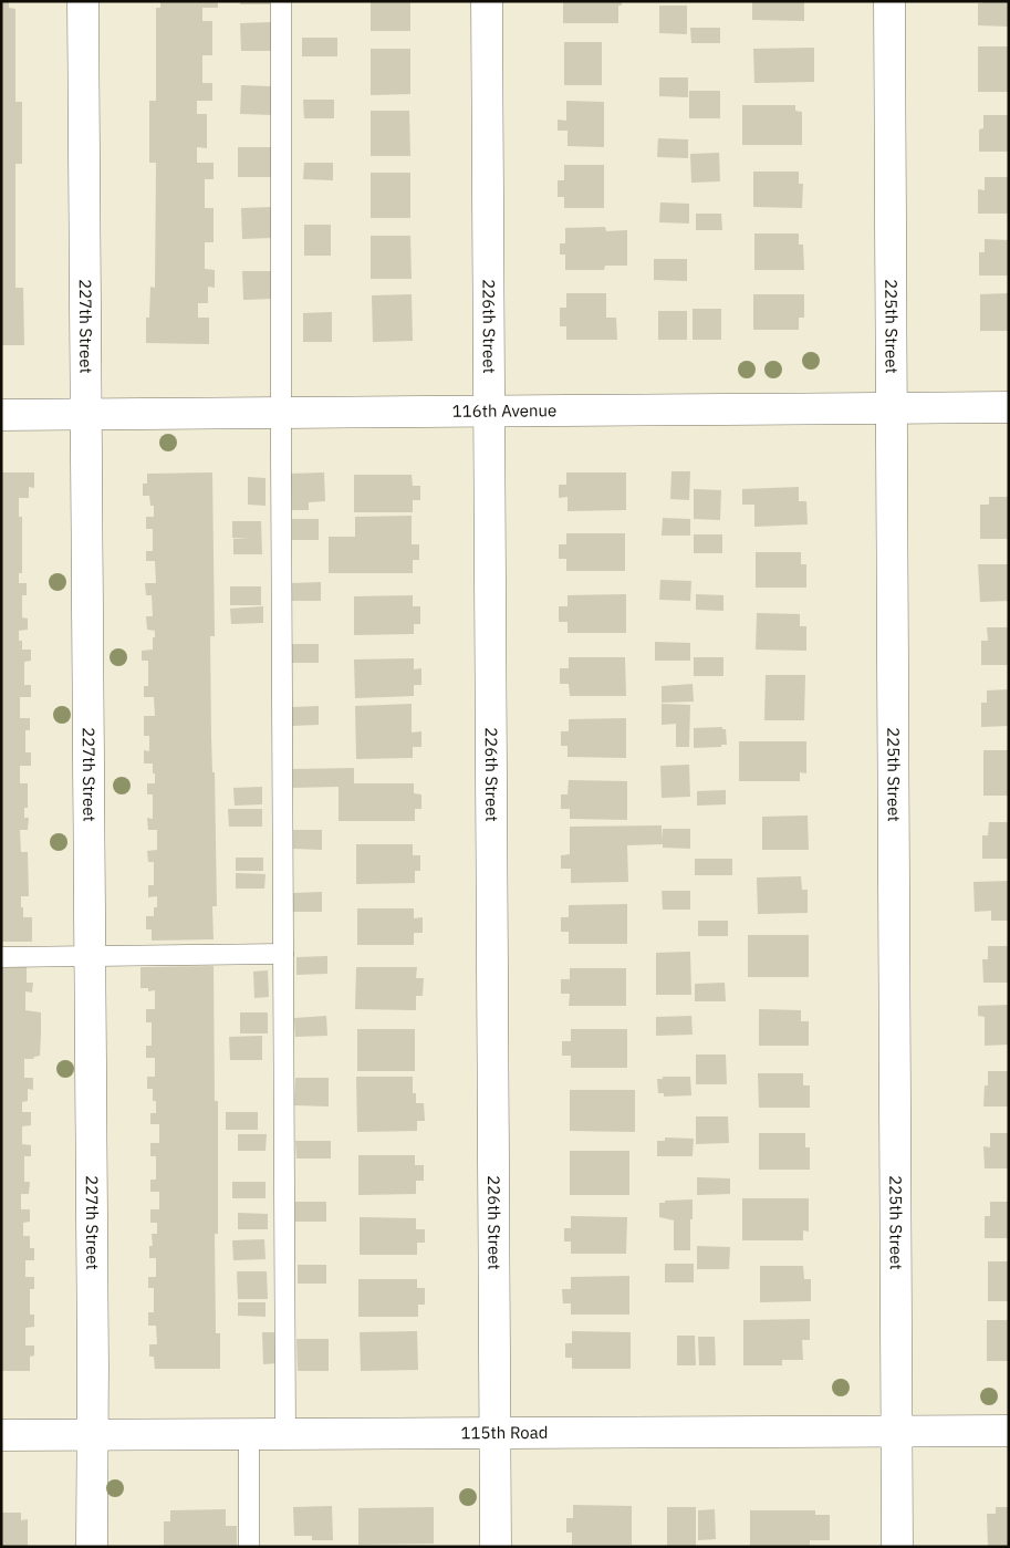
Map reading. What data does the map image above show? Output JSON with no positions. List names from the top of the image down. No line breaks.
{"streets":{"street":["227th Street","226th Street","225th Street","116th Avenue","115th Road"]},"crossings":[["227th Street","116th Avenue"],["227th Street","115th Road"],["226th Street","116th Avenue"],["226th Street","115th Road"],["225th Street","116th Avenue"],["225th Street","115th Road"]]}
